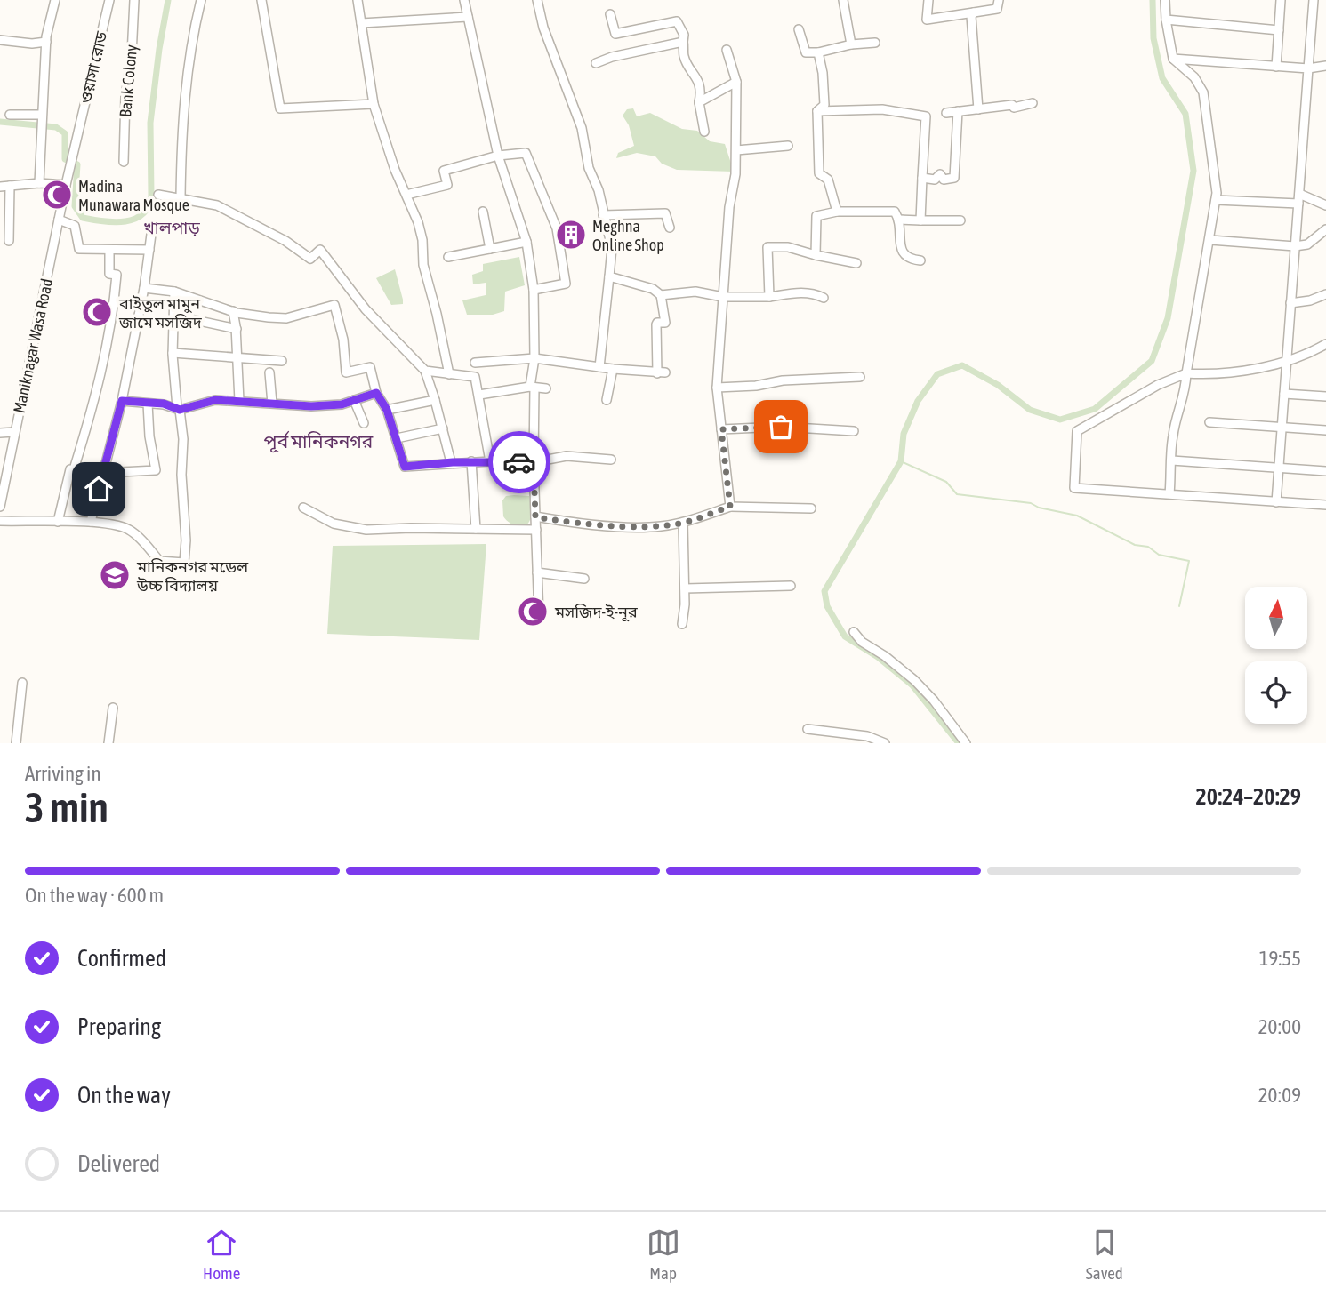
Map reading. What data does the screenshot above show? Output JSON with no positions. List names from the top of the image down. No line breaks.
{"streets":{"street":["ওয়াসা রোড","Bank Colony","Maniknagar Wasa Road"]},"crossings":[["ওয়াসা রোড","Maniknagar Wasa Road"]],"districts":["খালপাড়","পূর্ব মানিকনগর"],"places":{"mosque":["Madina Munawara Mosque","বাইতুল মামুন জামে মসজিদ","মসজিদ-ই-নূর"],"building":["Meghna Online Shop"],"school or university":["মানিকনগর মডেল উচ্চ বিদ্যালয়"]},"north":"top","page":{"heading":["3 min","Arriving in","20:24–20:29"],"bar":"On the way · 600 m","list":[["Confirmed","19:55"],["Preparing","20:00"],["On the way","20:09"],"Delivered"],"tabs":["Home","Map","Saved"]}}
